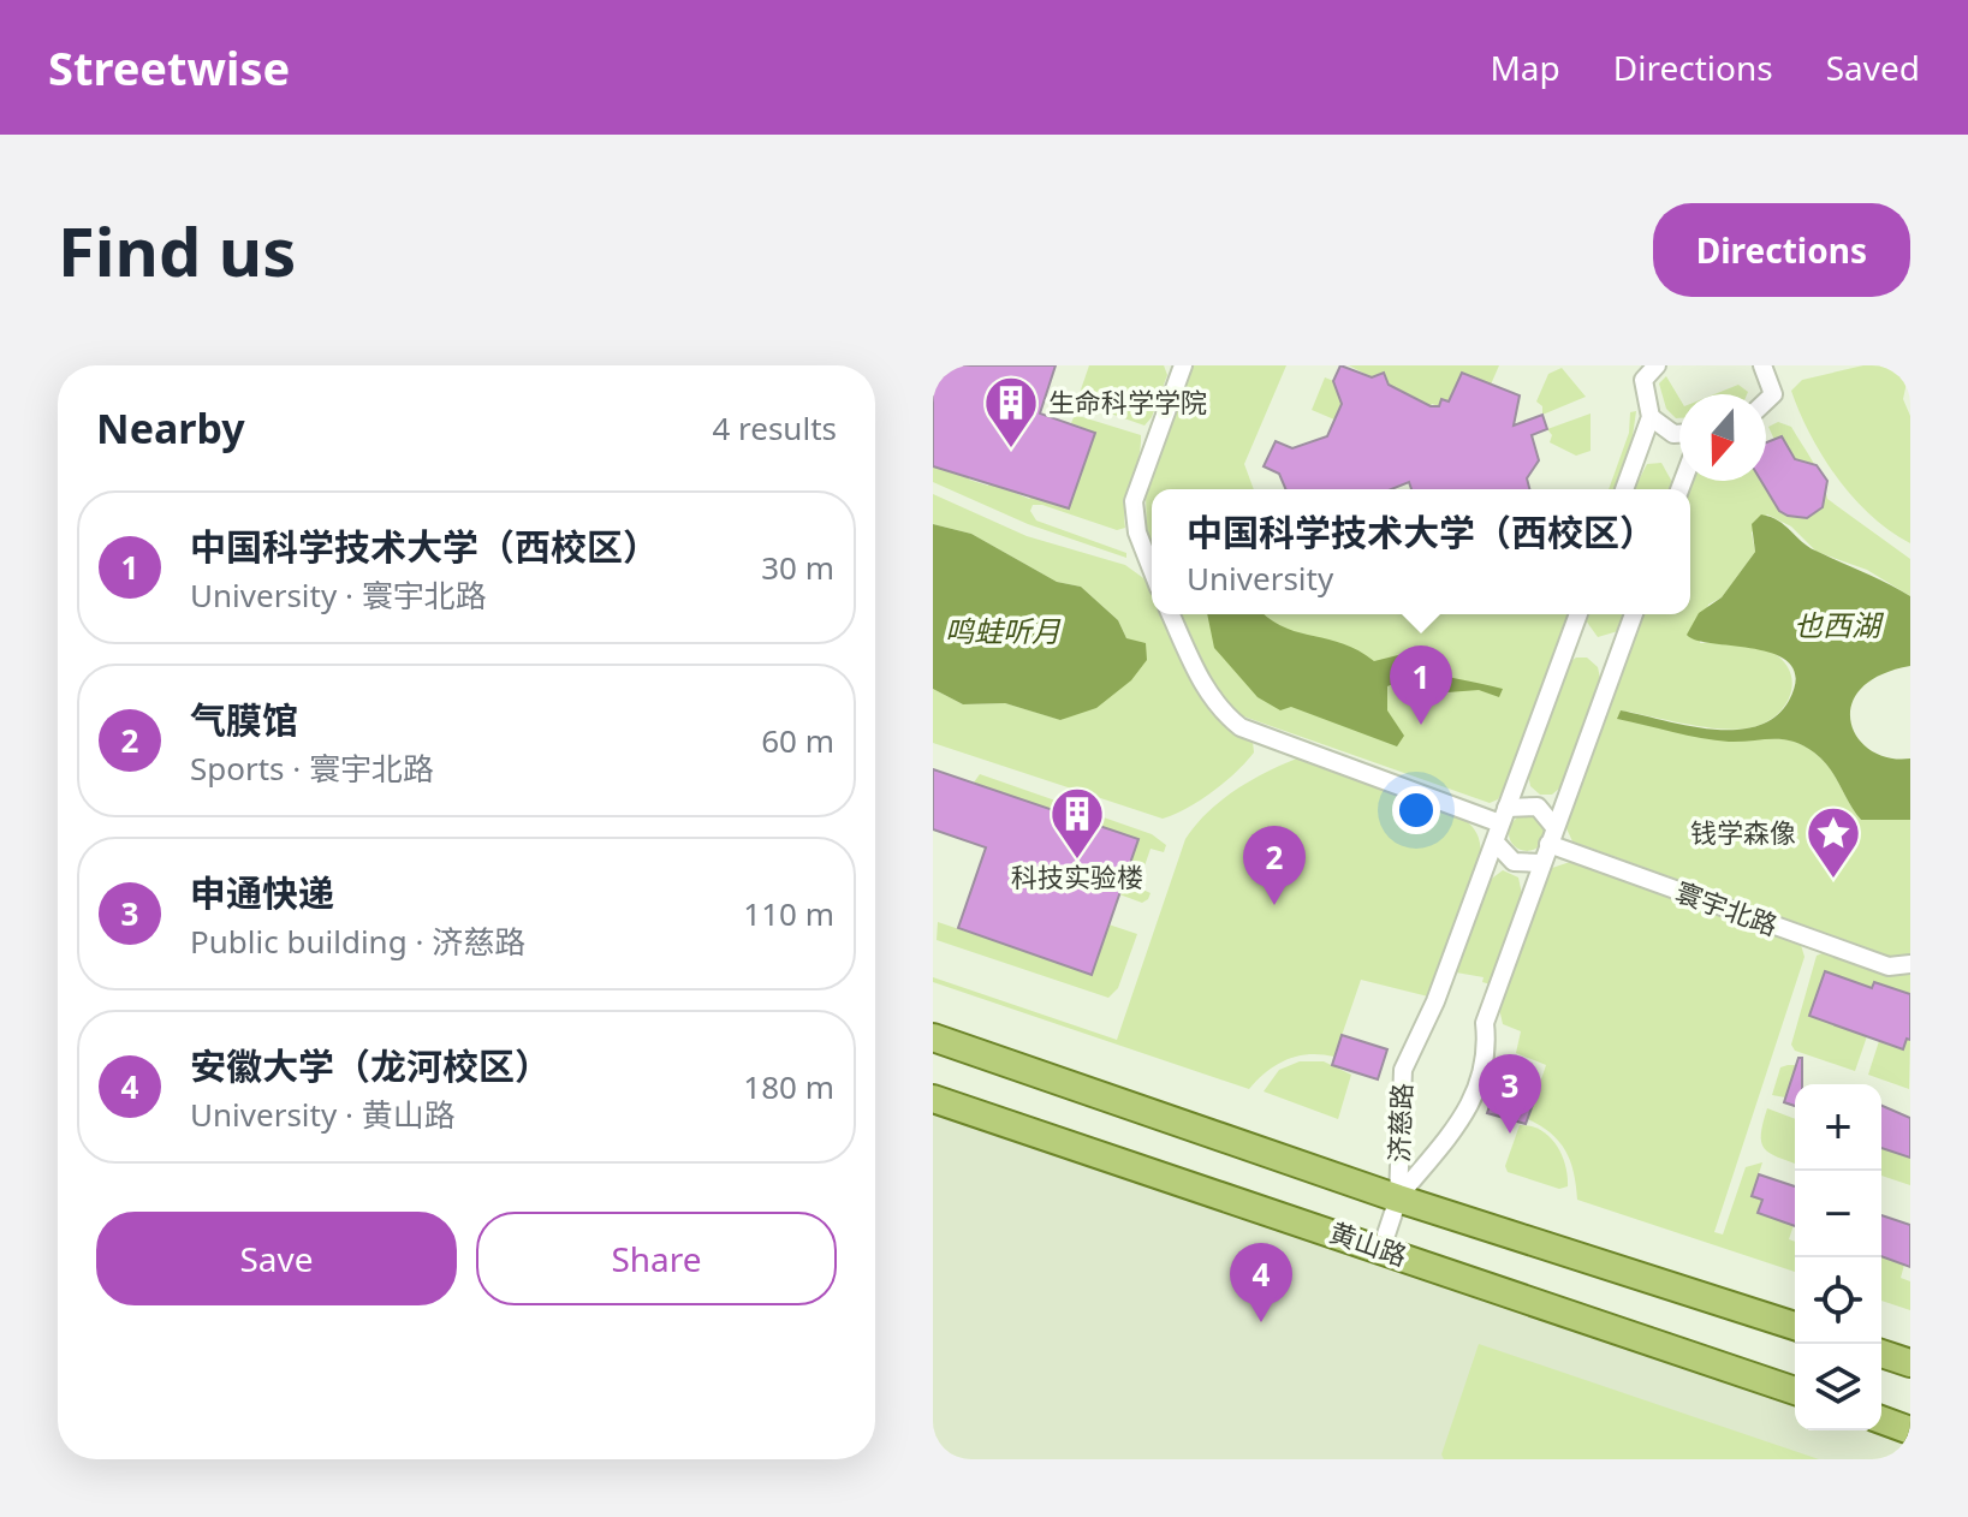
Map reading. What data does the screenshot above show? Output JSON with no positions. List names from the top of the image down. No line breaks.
{"streets":{"main road":["黄山路"],"street":["寰宇北路","济慈路"]},"crossings":[["寰宇北路","济慈路"],["济慈路","黄山路"]],"water":["也西湖","鸣蛙听月"],"places":{"building":["生命科学学院","科技实验楼"],"place":["钱学森像"]},"north":"bottom","page":{"header":"Streetwise","nav":["Map","Directions","Saved"],"buttons":["Directions",["Save","Share"]],"title":"Find us","heading":["Nearby","4 results"],"popup":["中国科学技术大学（西校区）","University"],"list":[{"mark":"1","name":"中国科学技术大学（西校区）","note":"University · 寰宇北路","value":"30 m"},{"mark":"2","name":"气膜馆","note":"Sports · 寰宇北路","value":"60 m"},{"mark":"3","name":"申通快递","note":"Public building · 济慈路","value":"110 m"},{"mark":"4","name":"安徽大学（龙河校区）","note":"University · 黄山路","value":"180 m"}],"pins":["1","2","3","4"],"map_buttons":["+","−"]}}
